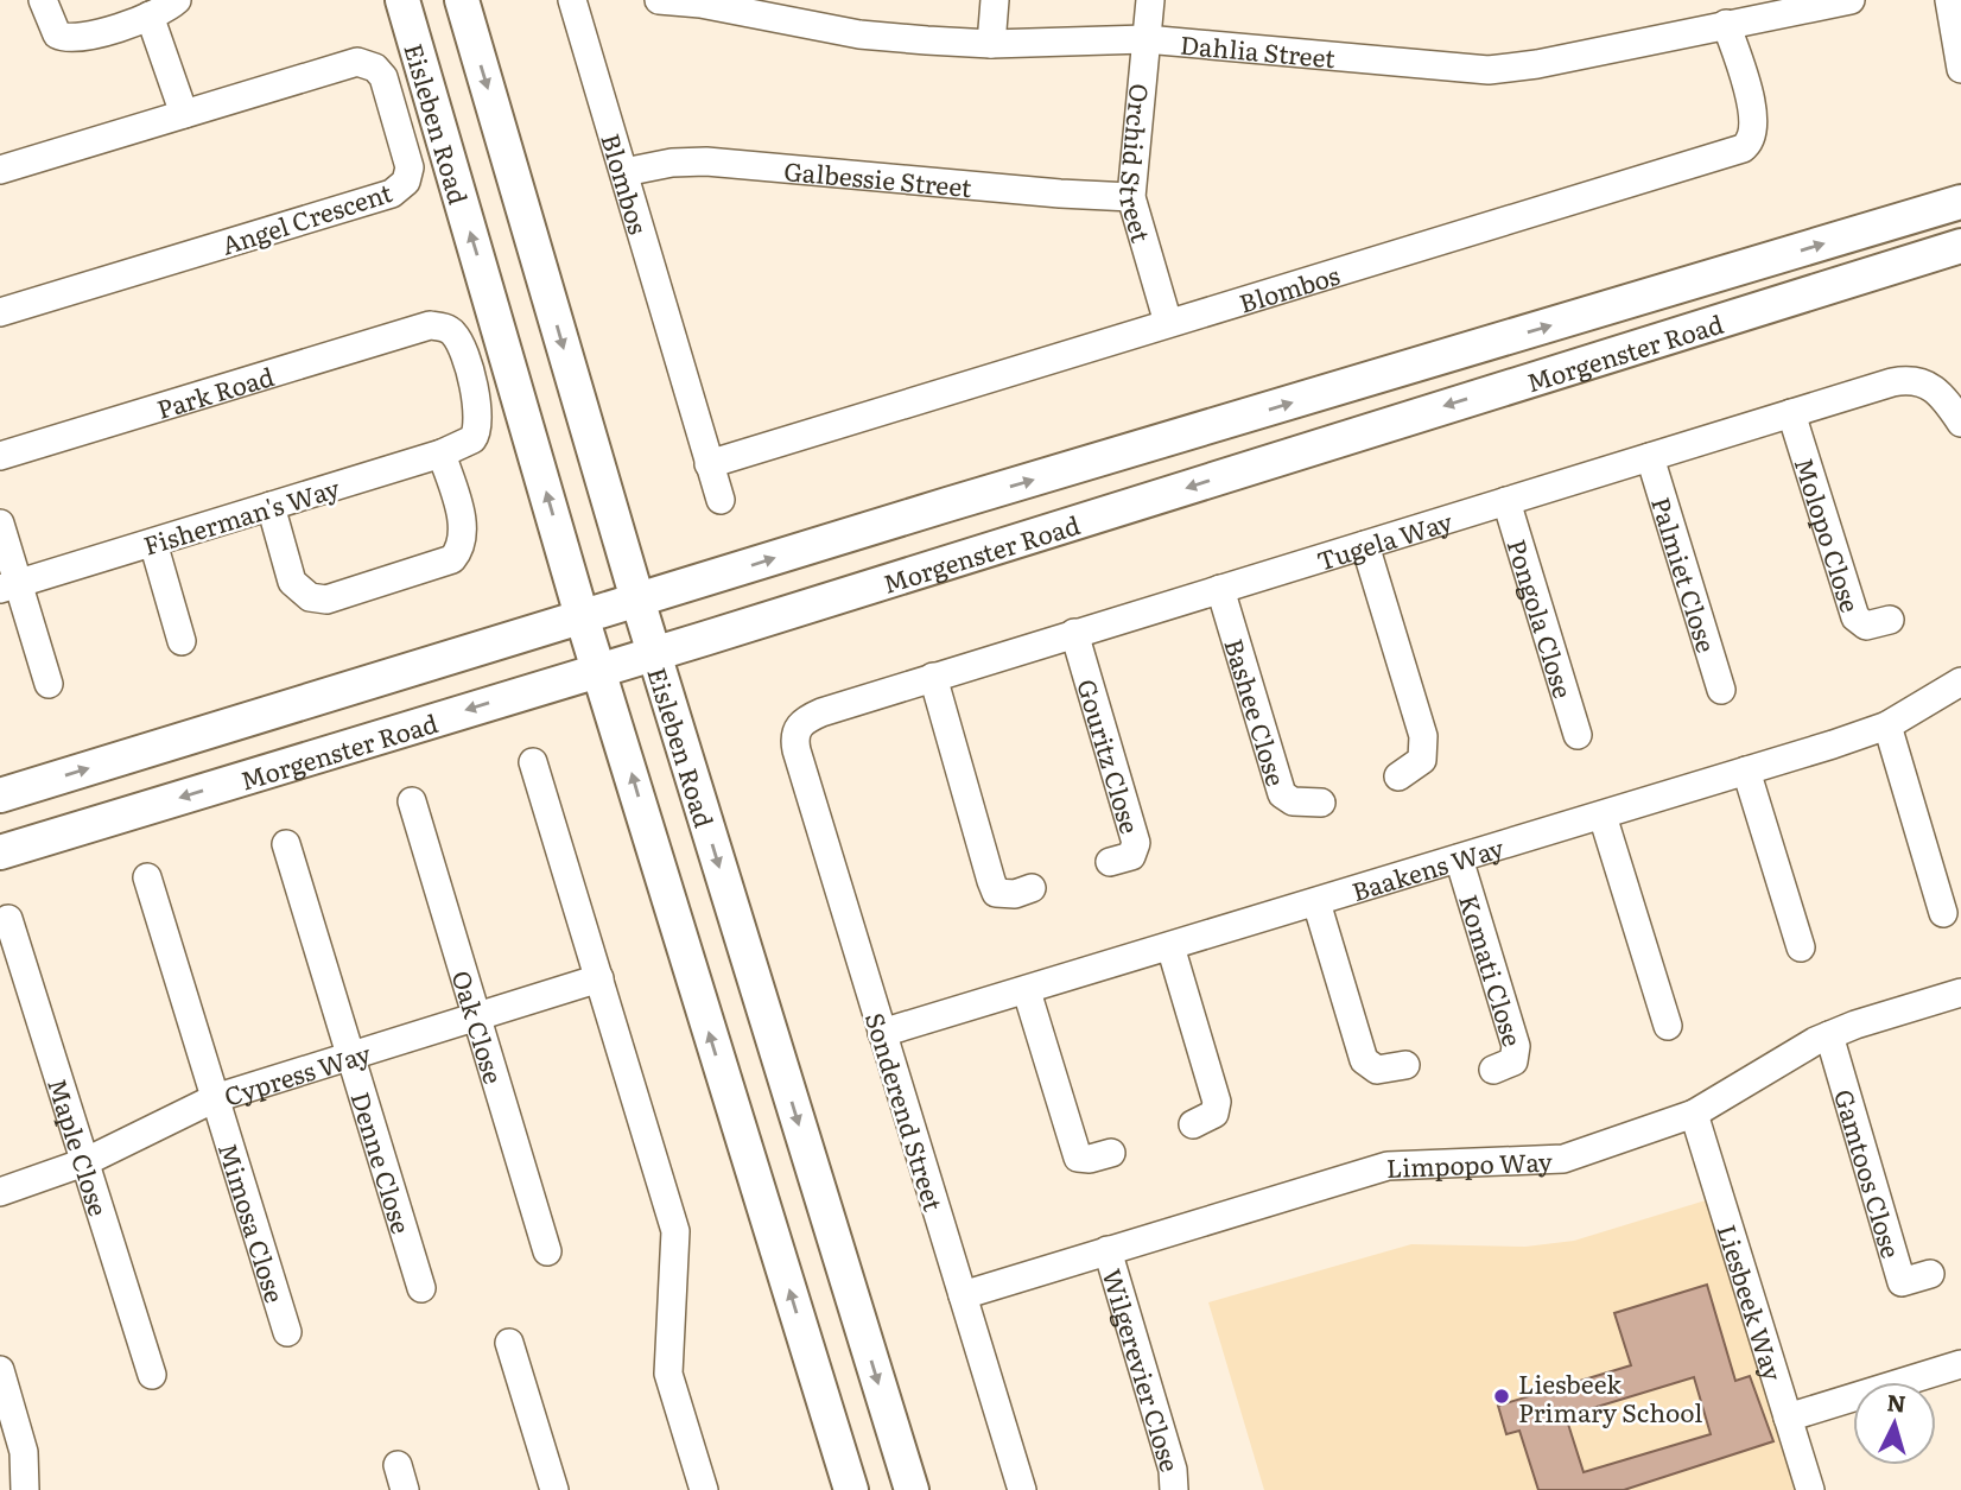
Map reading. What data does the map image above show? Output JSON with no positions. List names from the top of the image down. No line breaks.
{"streets":{"main road":["Eisleben Road","Morgenster Road"],"street":["Dahlia Street","Orchid Street","Galbessie Street","Blombos","Angel Crescent","Park Road","Fisherman's Way","Molopo Close","Tugela Way","Palmiet Close","Pongola Close","Bashee Close","Gouritz Close","Baakens Way","Komati Close","Oak Close","Cypress Way","Sonderend Street","Maple Close","Denne Close","Limpopo Way","Gamtoos Close","Mimosa Close","Liesbeek Way","Wilgerevier Close"]},"crossings":[["Dahlia Street","Orchid Street"],["Dahlia Street","Blombos"],["Eisleben Road","Morgenster Road"],["Orchid Street","Galbessie Street"],["Orchid Street","Blombos"],["Galbessie Street","Blombos"],["Park Road","Fisherman's Way"],["Molopo Close","Tugela Way"],["Tugela Way","Palmiet Close"],["Tugela Way","Pongola Close"],["Tugela Way","Bashee Close"],["Tugela Way","Gouritz Close"],["Tugela Way","Sonderend Street"],["Baakens Way","Komati Close"],["Baakens Way","Sonderend Street"],["Oak Close","Cypress Way"],["Cypress Way","Maple Close"],["Cypress Way","Denne Close"],["Cypress Way","Mimosa Close"],["Sonderend Street","Limpopo Way"],["Limpopo Way","Gamtoos Close"],["Limpopo Way","Liesbeek Way"],["Limpopo Way","Wilgerevier Close"]],"places":["Liesbeek Primary School"],"north":"top"}
